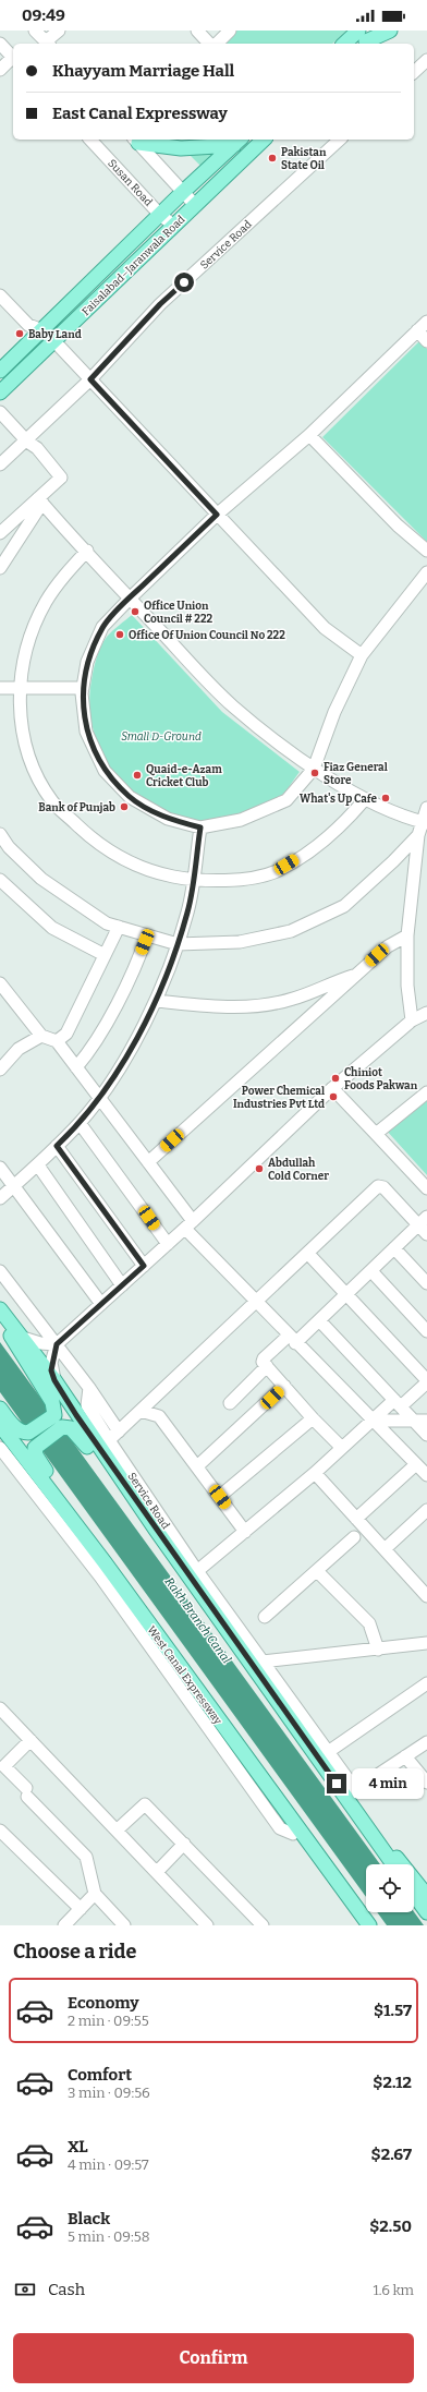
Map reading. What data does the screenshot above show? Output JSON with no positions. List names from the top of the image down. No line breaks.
{"streets":{"main road":["Faisalabad–Jaranwala Road","West Canal Expressway"],"street":["Susan Road","Service Road"]},"crossings":[["Susan Road","Faisalabad–Jaranwala Road"]],"water":["Rakh Branch Canal"],"parks":["Small D-Ground"],"places":["Pakistan State Oil","Baby Land","Office Union Council # 222","Office Of Union Council No 222","Fiaz General Store","Quaid-e-Azam Cricket Club","What's Up Cafe","Bank of Punjab","Chiniot Foods Pakwan","Power Chemical Industries Pvt Ltd","Abdullah Cold Corner"],"page":{"status":"09:49","banner":["Khayyam Marriage Hall","East Canal Expressway"],"bubble":"4 min","heading":"Choose a ride","list":[{"name":"Economy","note":"2 min · 09:55","value":"$1.57"},{"name":"Comfort","note":"3 min · 09:56","value":"$2.12"},{"name":"XL","note":"4 min · 09:57","value":"$2.67"},{"name":"Black","note":"5 min · 09:58","value":"$2.50"}],"pay":["Cash","1.6 km"],"buttons":"Confirm"}}
